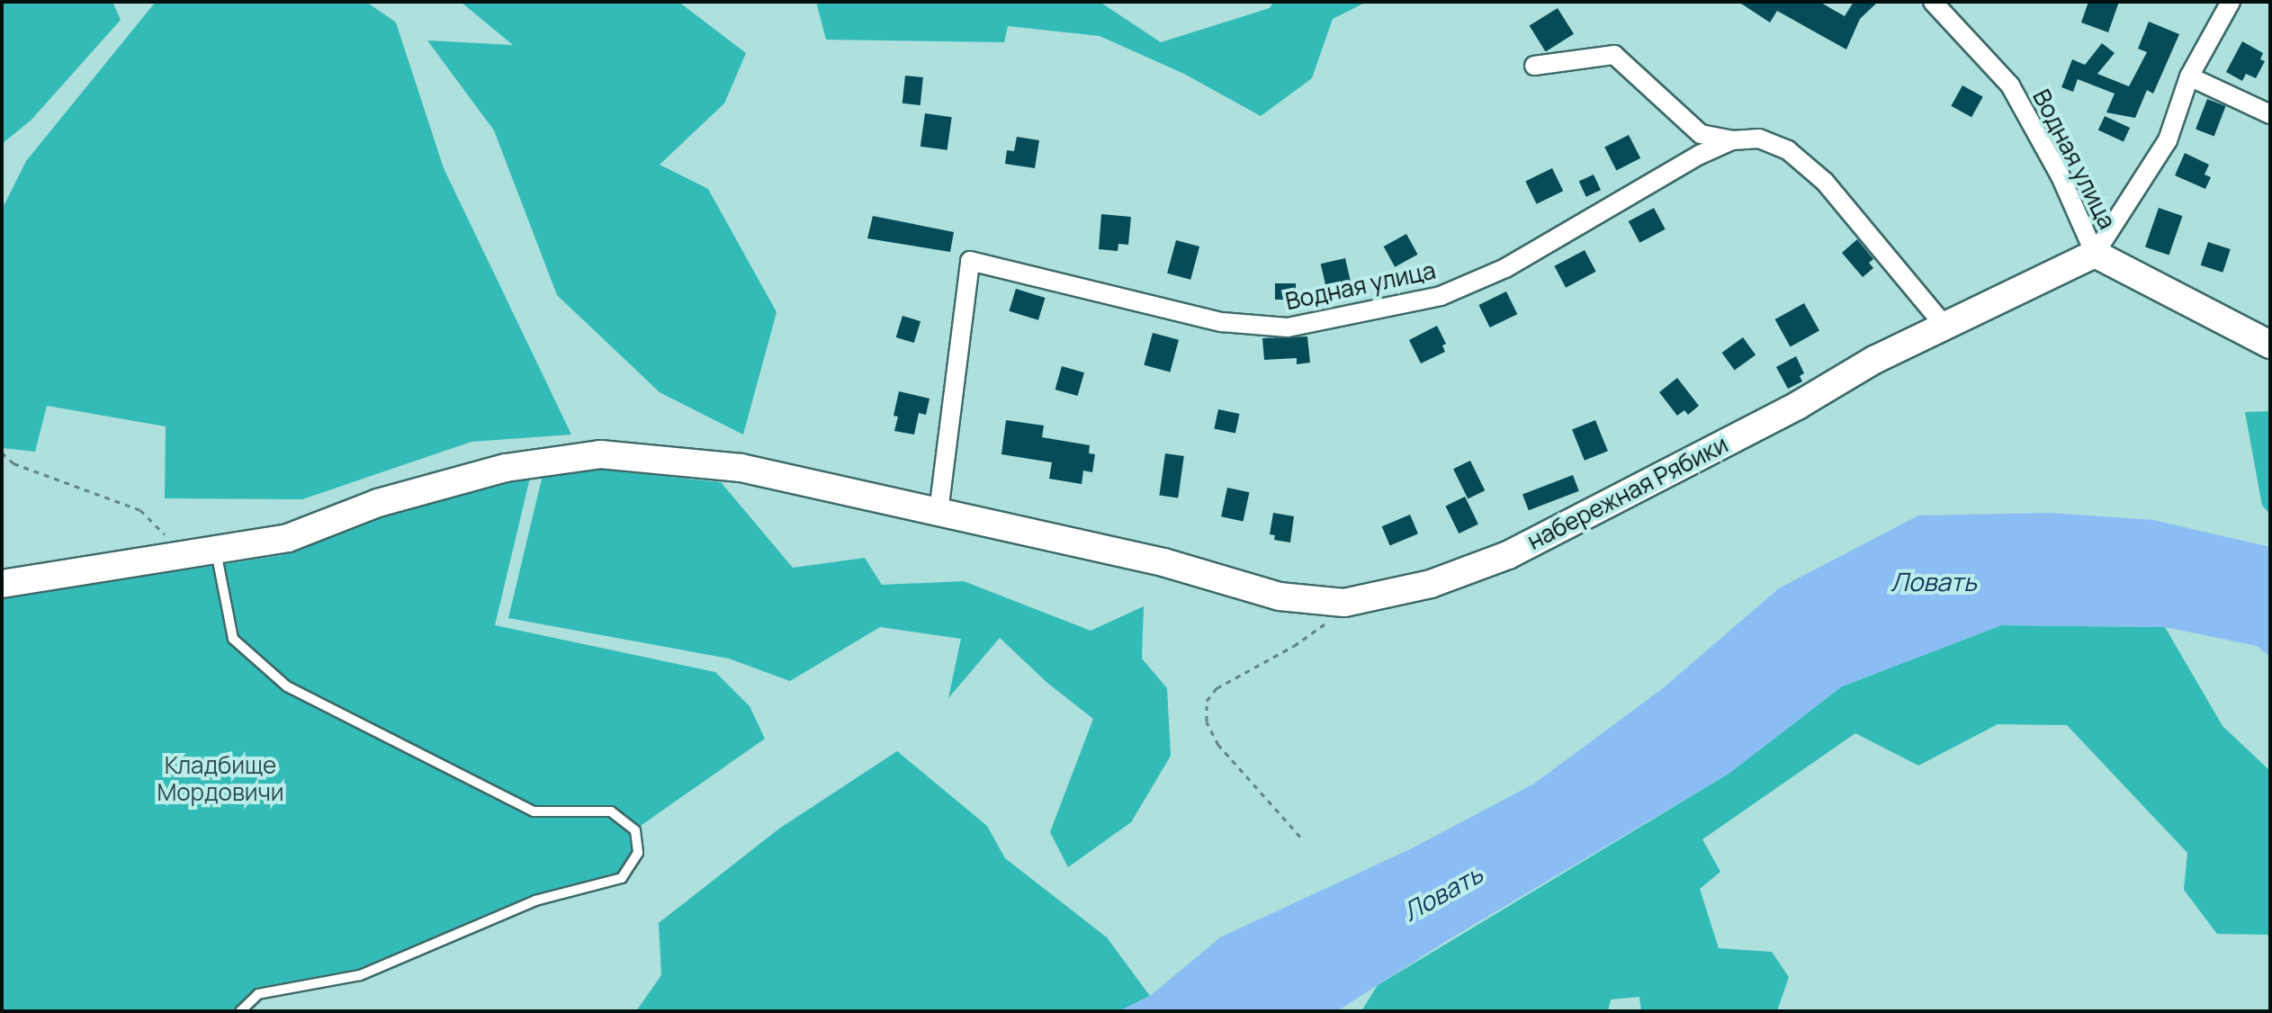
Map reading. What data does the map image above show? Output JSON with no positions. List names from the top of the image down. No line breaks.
{"streets":{"street":["Водная улица","набережная Рябики"]},"crossings":[["Водная улица","набережная Рябики"]],"water":["Ловать"],"parks":["Кладбище Мордовичи"]}
